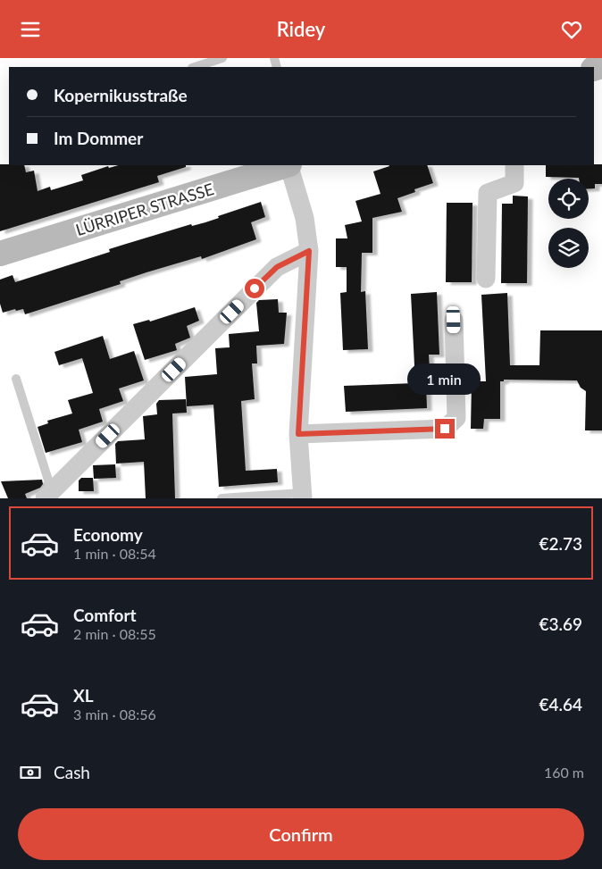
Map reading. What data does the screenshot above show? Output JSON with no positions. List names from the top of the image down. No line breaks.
{"streets":{"street":["LÜRRIPER STRASSE"]},"page":{"header":"Ridey","banner":["Kopernikusstraße","Im Dommer"],"bubble":"1 min","list":[{"name":"Economy","note":"1 min · 08:54","value":"€2.73"},{"name":"Comfort","note":"2 min · 08:55","value":"€3.69"},{"name":"XL","note":"3 min · 08:56","value":"€4.64"}],"pay":["Cash","160 m"],"buttons":"Confirm"}}
